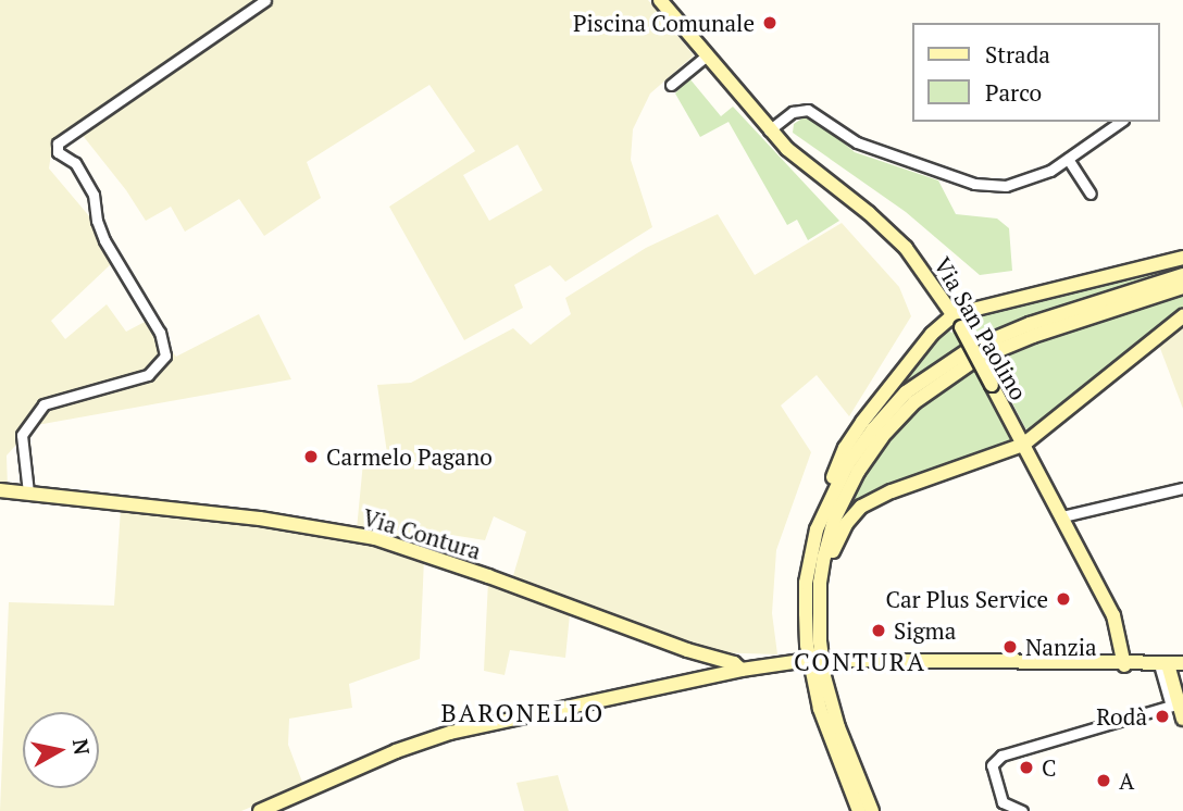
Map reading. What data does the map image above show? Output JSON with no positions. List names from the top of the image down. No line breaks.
{"streets":{"street":["Via San Paolino","Via Contura"]},"districts":["CONTURA","BARONELLO"],"places":["Piscina Comunale","Carmelo Pagano","Car Plus Service","Sigma","Nanzia","Rodà","C","A"],"legend":["Strada","Parco"],"north":"right"}
